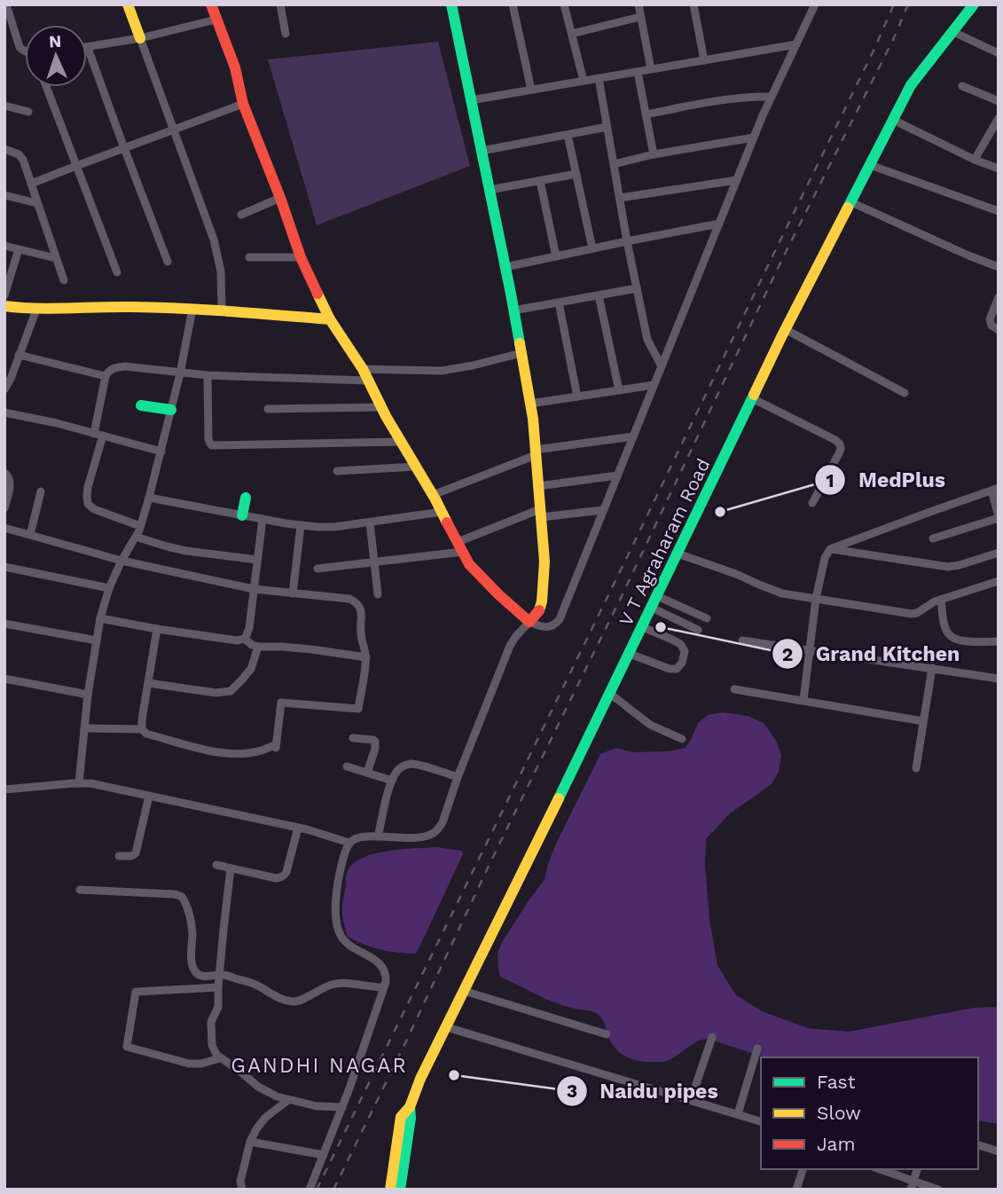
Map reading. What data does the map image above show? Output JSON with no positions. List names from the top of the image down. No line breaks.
{"streets":{"street":["V T Agraharam Road"]},"districts":["GANDHI NAGAR"],"places":["MedPlus","Grand Kitchen","Naidu pipes"],"legend":["Fast","Slow","Jam"],"north":"top"}
